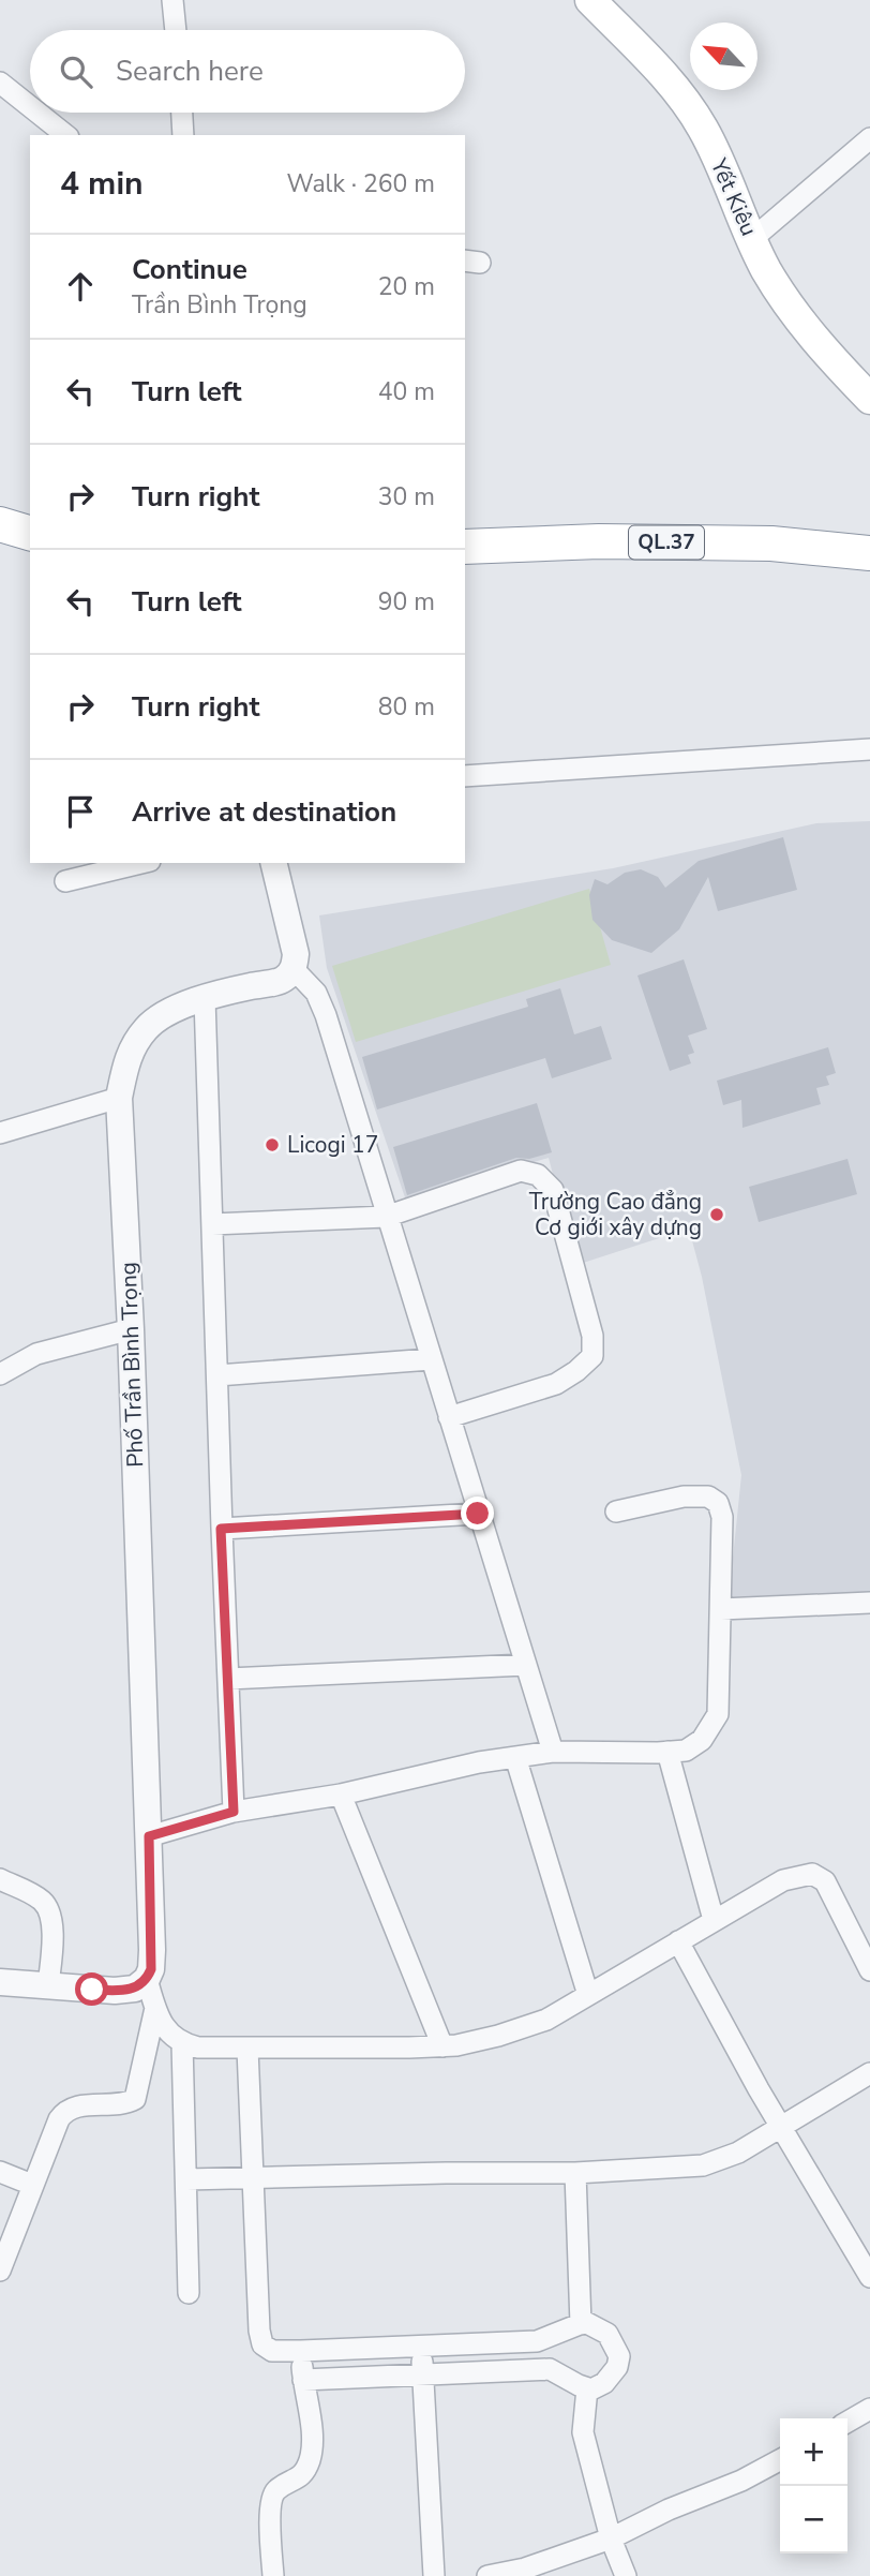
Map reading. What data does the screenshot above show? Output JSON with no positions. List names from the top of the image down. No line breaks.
{"streets":{"highway":["QL.37"],"main road":["Yết Kiêu"],"street":["Phố Trần Bình Trọng"]},"places":["Licogi 17","Trường Cao đẳng Cơ giới xây dựng"],"north":"top left","page":{"search":"Search here","heading":["4 min","Walk · 260 m"],"list":[["Continue","Trần Bình Trọng","20 m"],["Turn left","40 m"],["Turn right","30 m"],["Turn left","90 m"],["Turn right","80 m"],"Arrive at destination"],"map_buttons":["+","−"]}}
